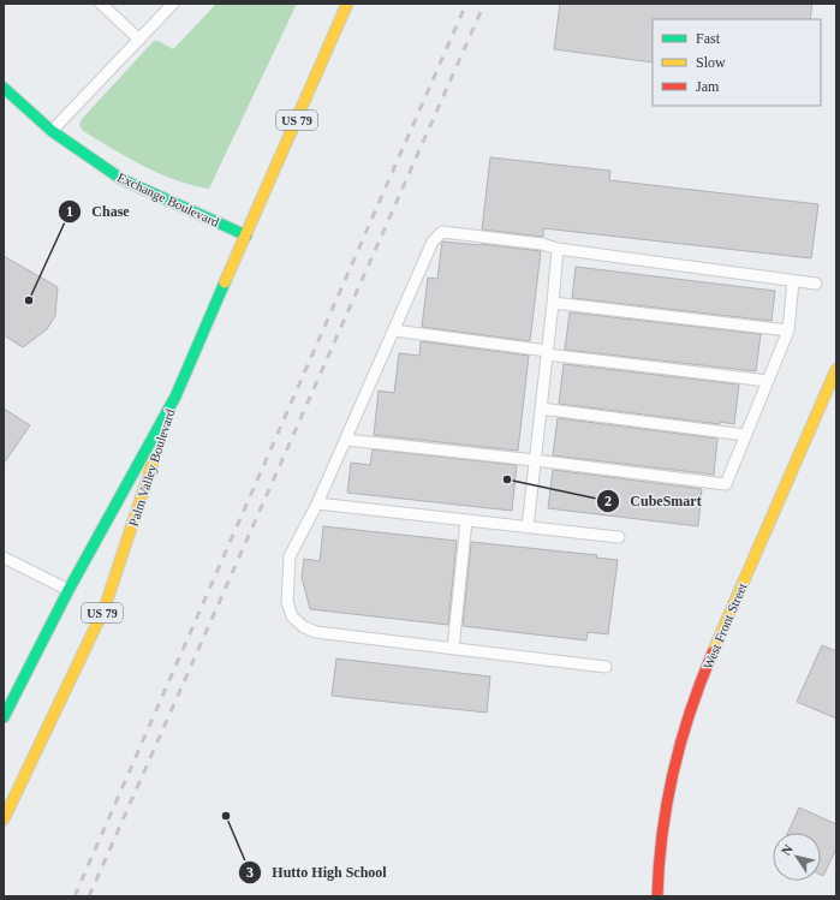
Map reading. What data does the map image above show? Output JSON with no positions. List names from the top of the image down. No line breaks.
{"streets":{"main road":["US 79","Exchange Boulevard","Palm Valley Boulevard","West Front Street"]},"crossings":[["US 79","Exchange Boulevard"],["US 79","Palm Valley Boulevard"]],"places":["Chase","CubeSmart","Hutto High School"],"legend":["Fast","Slow","Jam"],"north":"top left"}
